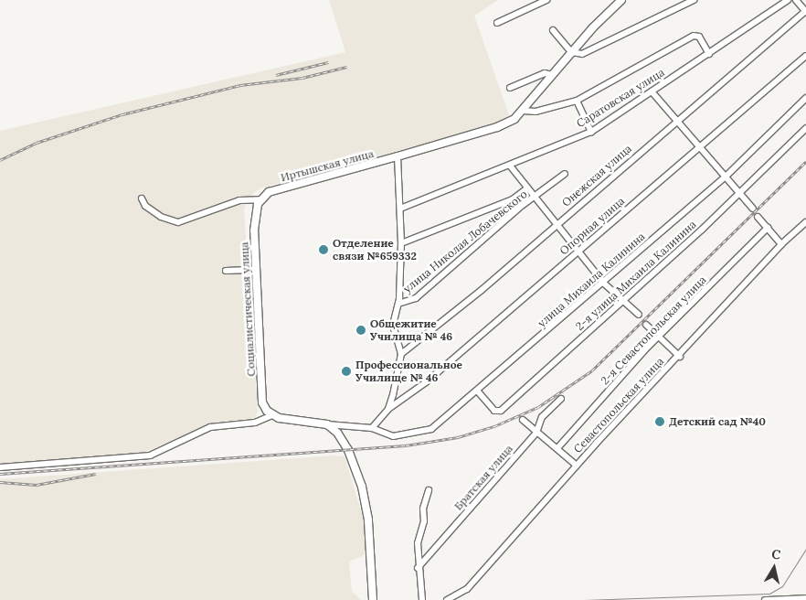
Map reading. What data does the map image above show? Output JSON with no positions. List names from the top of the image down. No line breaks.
{"streets":{"main road":["Иртышская улица","Социалистическая улица"],"street":["Саратовская улица","Онежская улица","Опорная улица","улица Николая Лобачевского","2-я улица Михаила Калинина","улица Михаила Калинина","2-я Севастопольская улица","Севастопольская улица","Братская улица"]},"crossings":[["Иртышская улица","Социалистическая улица"],["2-я улица Михаила Калинина","улица Михаила Калинина"]],"places":["Отделение связи №659332","Общежитие Училища № 46","Профессиональное Училище № 46","Детский сад №40"],"north":"top"}
